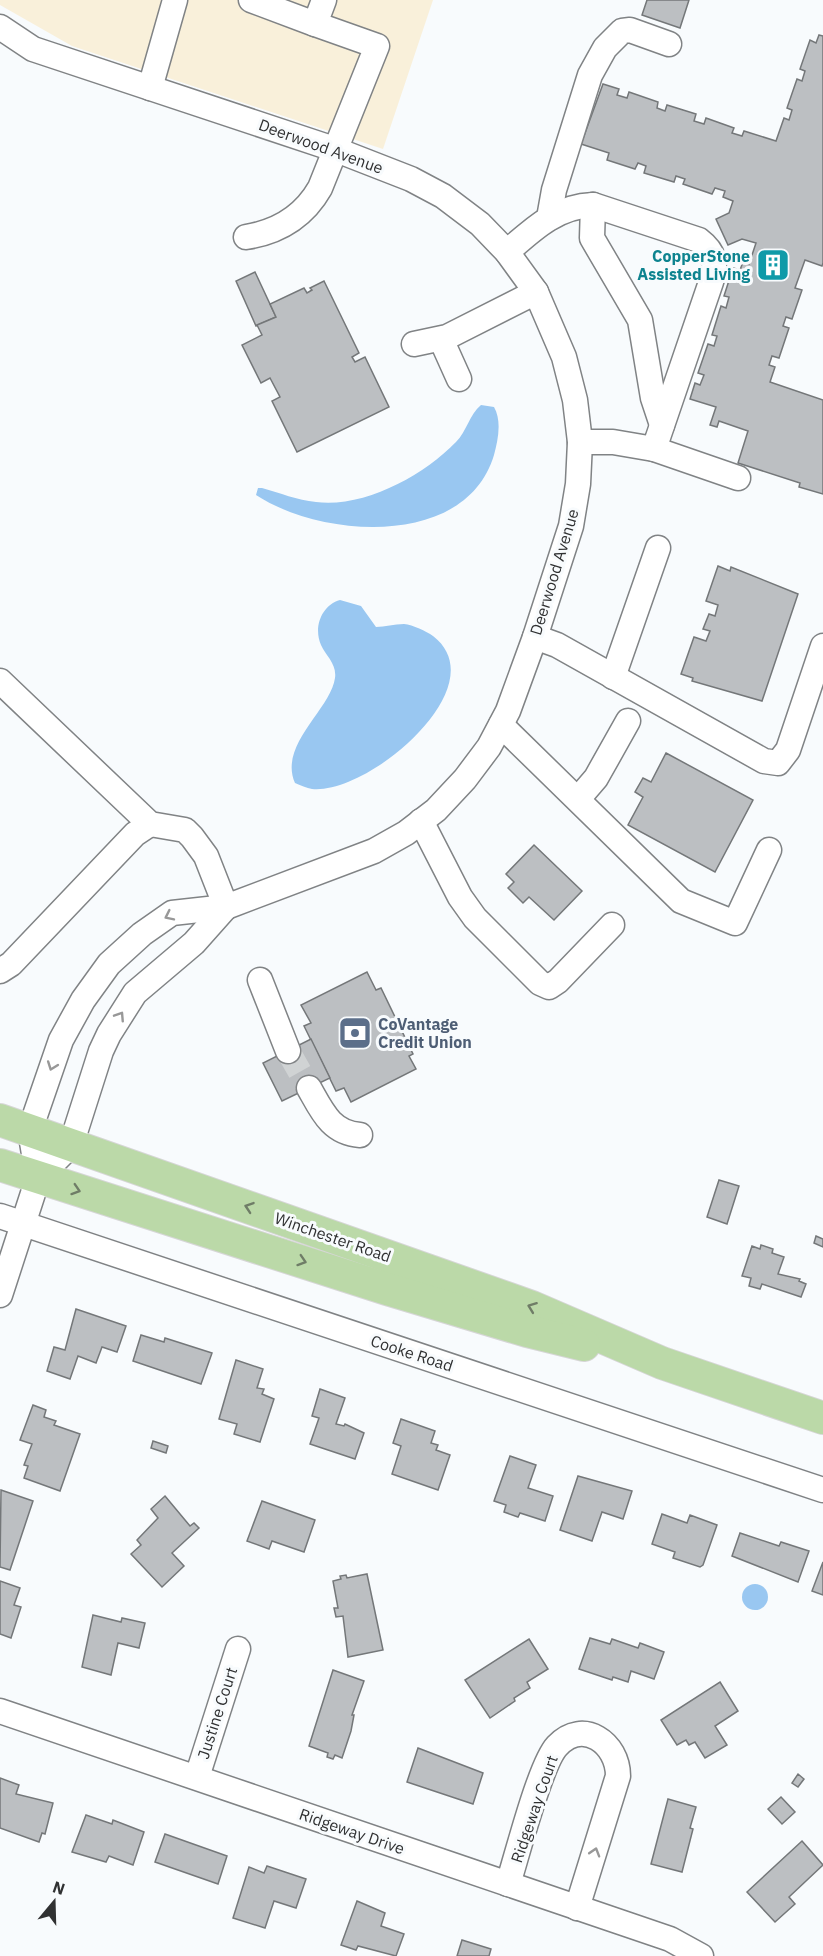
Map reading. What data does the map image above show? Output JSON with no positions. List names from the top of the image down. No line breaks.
{"streets":{"main road":["Winchester Road"],"street":["Deerwood Avenue","Cooke Road","Justine Court","Ridgeway Court","Ridgeway Drive"]},"crossings":[["Deerwood Avenue","Winchester Road"],["Justine Court","Ridgeway Drive"],["Ridgeway Court","Ridgeway Drive"]],"places":{"building":["CopperStone Assisted Living"],"bank":["CoVantage Credit Union"]},"north":"top"}
